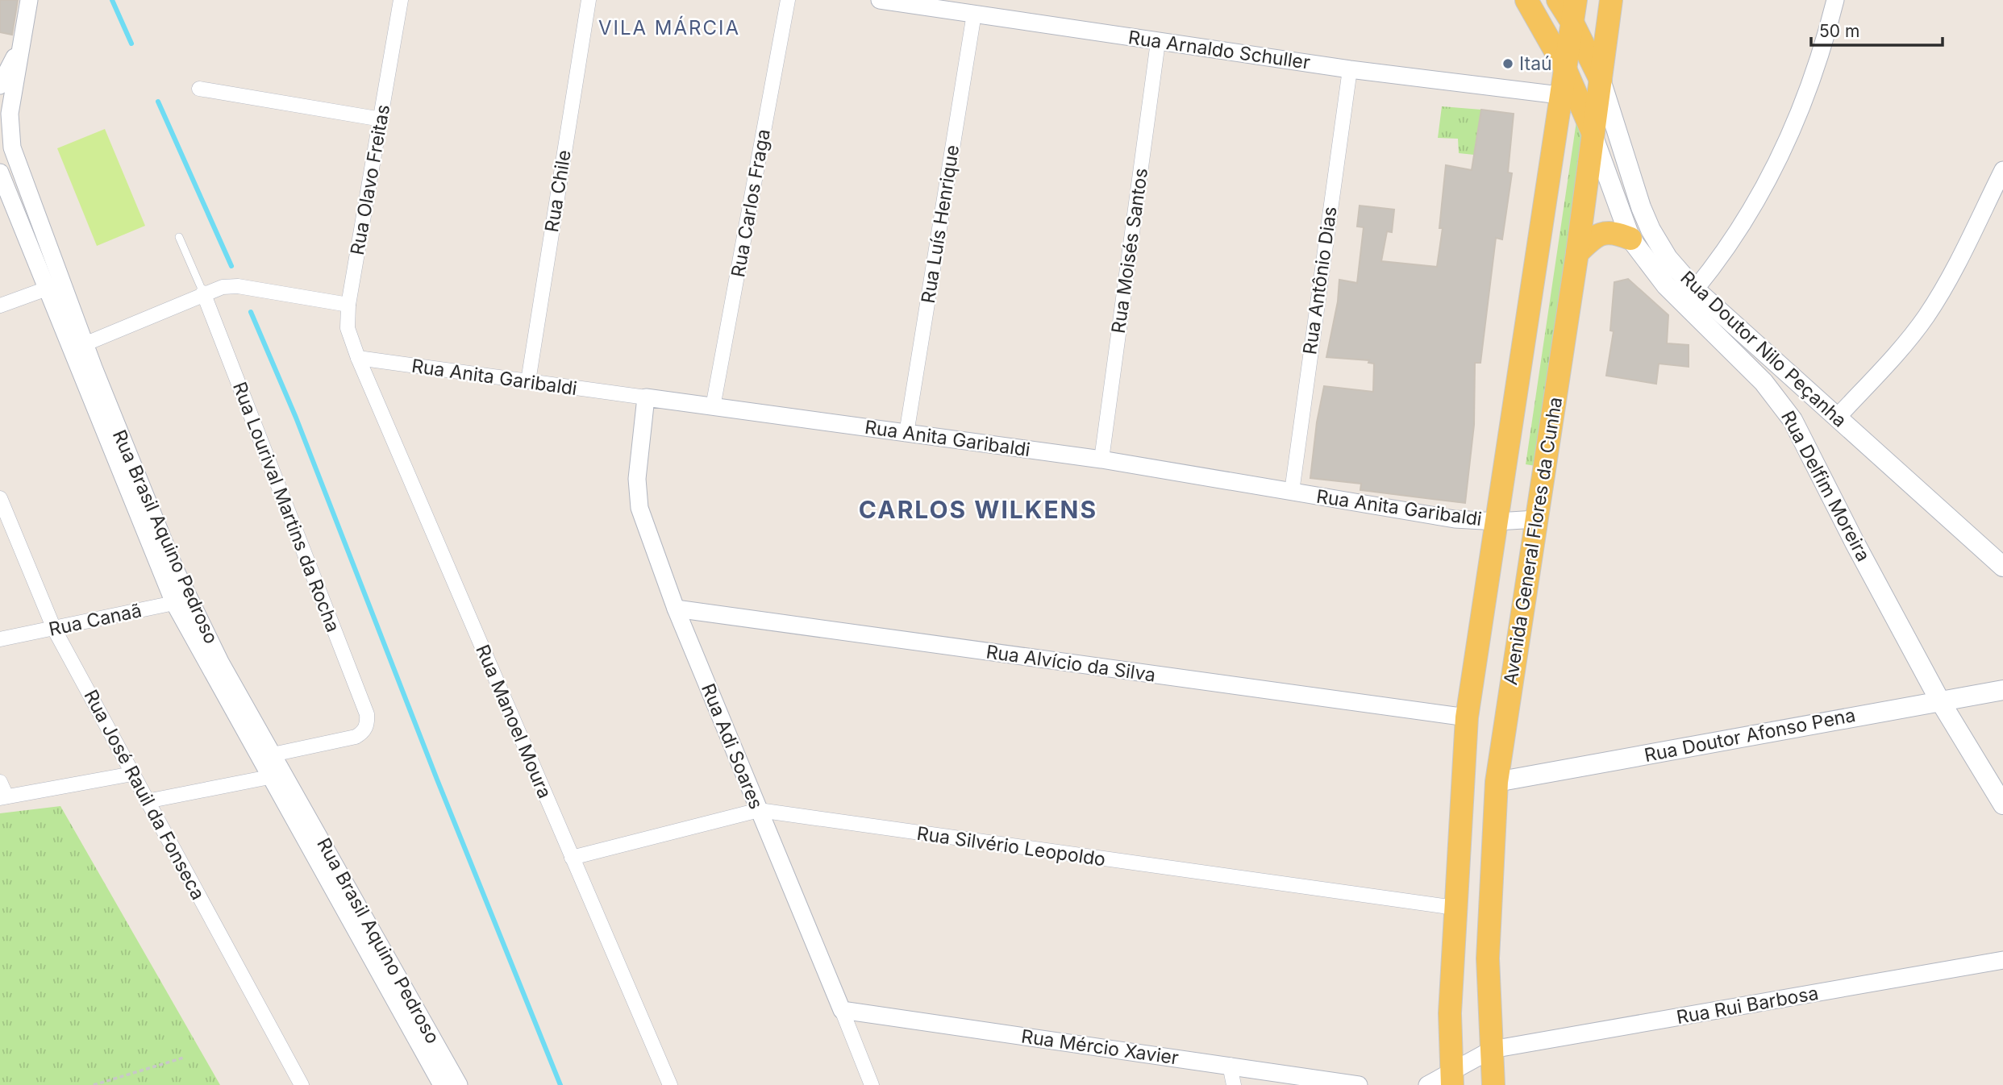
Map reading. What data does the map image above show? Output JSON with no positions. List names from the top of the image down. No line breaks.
{"streets":{"main road":["Rua Doutor Nilo Peçanha","Rua Delfim Moreira","Avenida General Flores da Cunha","Rua Doutor Afonso Pena"],"street":["Rua Arnaldo Schuller","Rua Olavo Freitas","Rua Chile","Rua Carlos Fraga","Rua Luís Henrique","Rua Moisés Santos","Rua Antônio Dias","Rua Anita Garibaldi","Rua Lourival Martins da Rocha","Rua Brasil Aquino Pedroso","Rua Canaã","Rua Alvício da Silva","Rua Manoel Moura","Rua Adi Soares","Rua José Rauil da Fonseca","Rua Silvério Leopoldo","Rua Rui Barbosa","Rua Mércio Xavier"]},"crossings":[["Rua Arnaldo Schuller","Rua Luís Henrique"],["Rua Arnaldo Schuller","Rua Moisés Santos"],["Rua Arnaldo Schuller","Rua Antônio Dias"],["Rua Arnaldo Schuller","Avenida General Flores da Cunha"],["Rua Olavo Freitas","Rua Anita Garibaldi"],["Rua Olavo Freitas","Rua Manoel Moura"],["Rua Chile","Rua Anita Garibaldi"],["Rua Carlos Fraga","Rua Anita Garibaldi"],["Rua Luís Henrique","Rua Anita Garibaldi"],["Rua Moisés Santos","Rua Anita Garibaldi"],["Rua Antônio Dias","Rua Anita Garibaldi"],["Rua Doutor Nilo Peçanha","Avenida General Flores da Cunha"],["Rua Anita Garibaldi","Avenida General Flores da Cunha"],["Rua Anita Garibaldi","Rua Manoel Moura"],["Rua Anita Garibaldi","Rua Adi Soares"],["Rua Delfim Moreira","Avenida General Flores da Cunha"],["Rua Delfim Moreira","Rua Doutor Afonso Pena"],["Rua Lourival Martins da Rocha","Rua Brasil Aquino Pedroso"],["Rua Brasil Aquino Pedroso","Rua Canaã"],["Avenida General Flores da Cunha","Rua Alvício da Silva"],["Avenida General Flores da Cunha","Rua Doutor Afonso Pena"],["Avenida General Flores da Cunha","Rua Silvério Leopoldo"],["Avenida General Flores da Cunha","Rua Rui Barbosa"],["Rua Canaã","Rua José Rauil da Fonseca"],["Rua Alvício da Silva","Rua Adi Soares"],["Rua Manoel Moura","Rua Silvério Leopoldo"],["Rua Adi Soares","Rua Silvério Leopoldo"],["Rua Adi Soares","Rua Mércio Xavier"]],"districts":["VILA MÁRCIA","CARLOS WILKENS"],"places":["Itaú"],"scale_bar":"50 m"}
